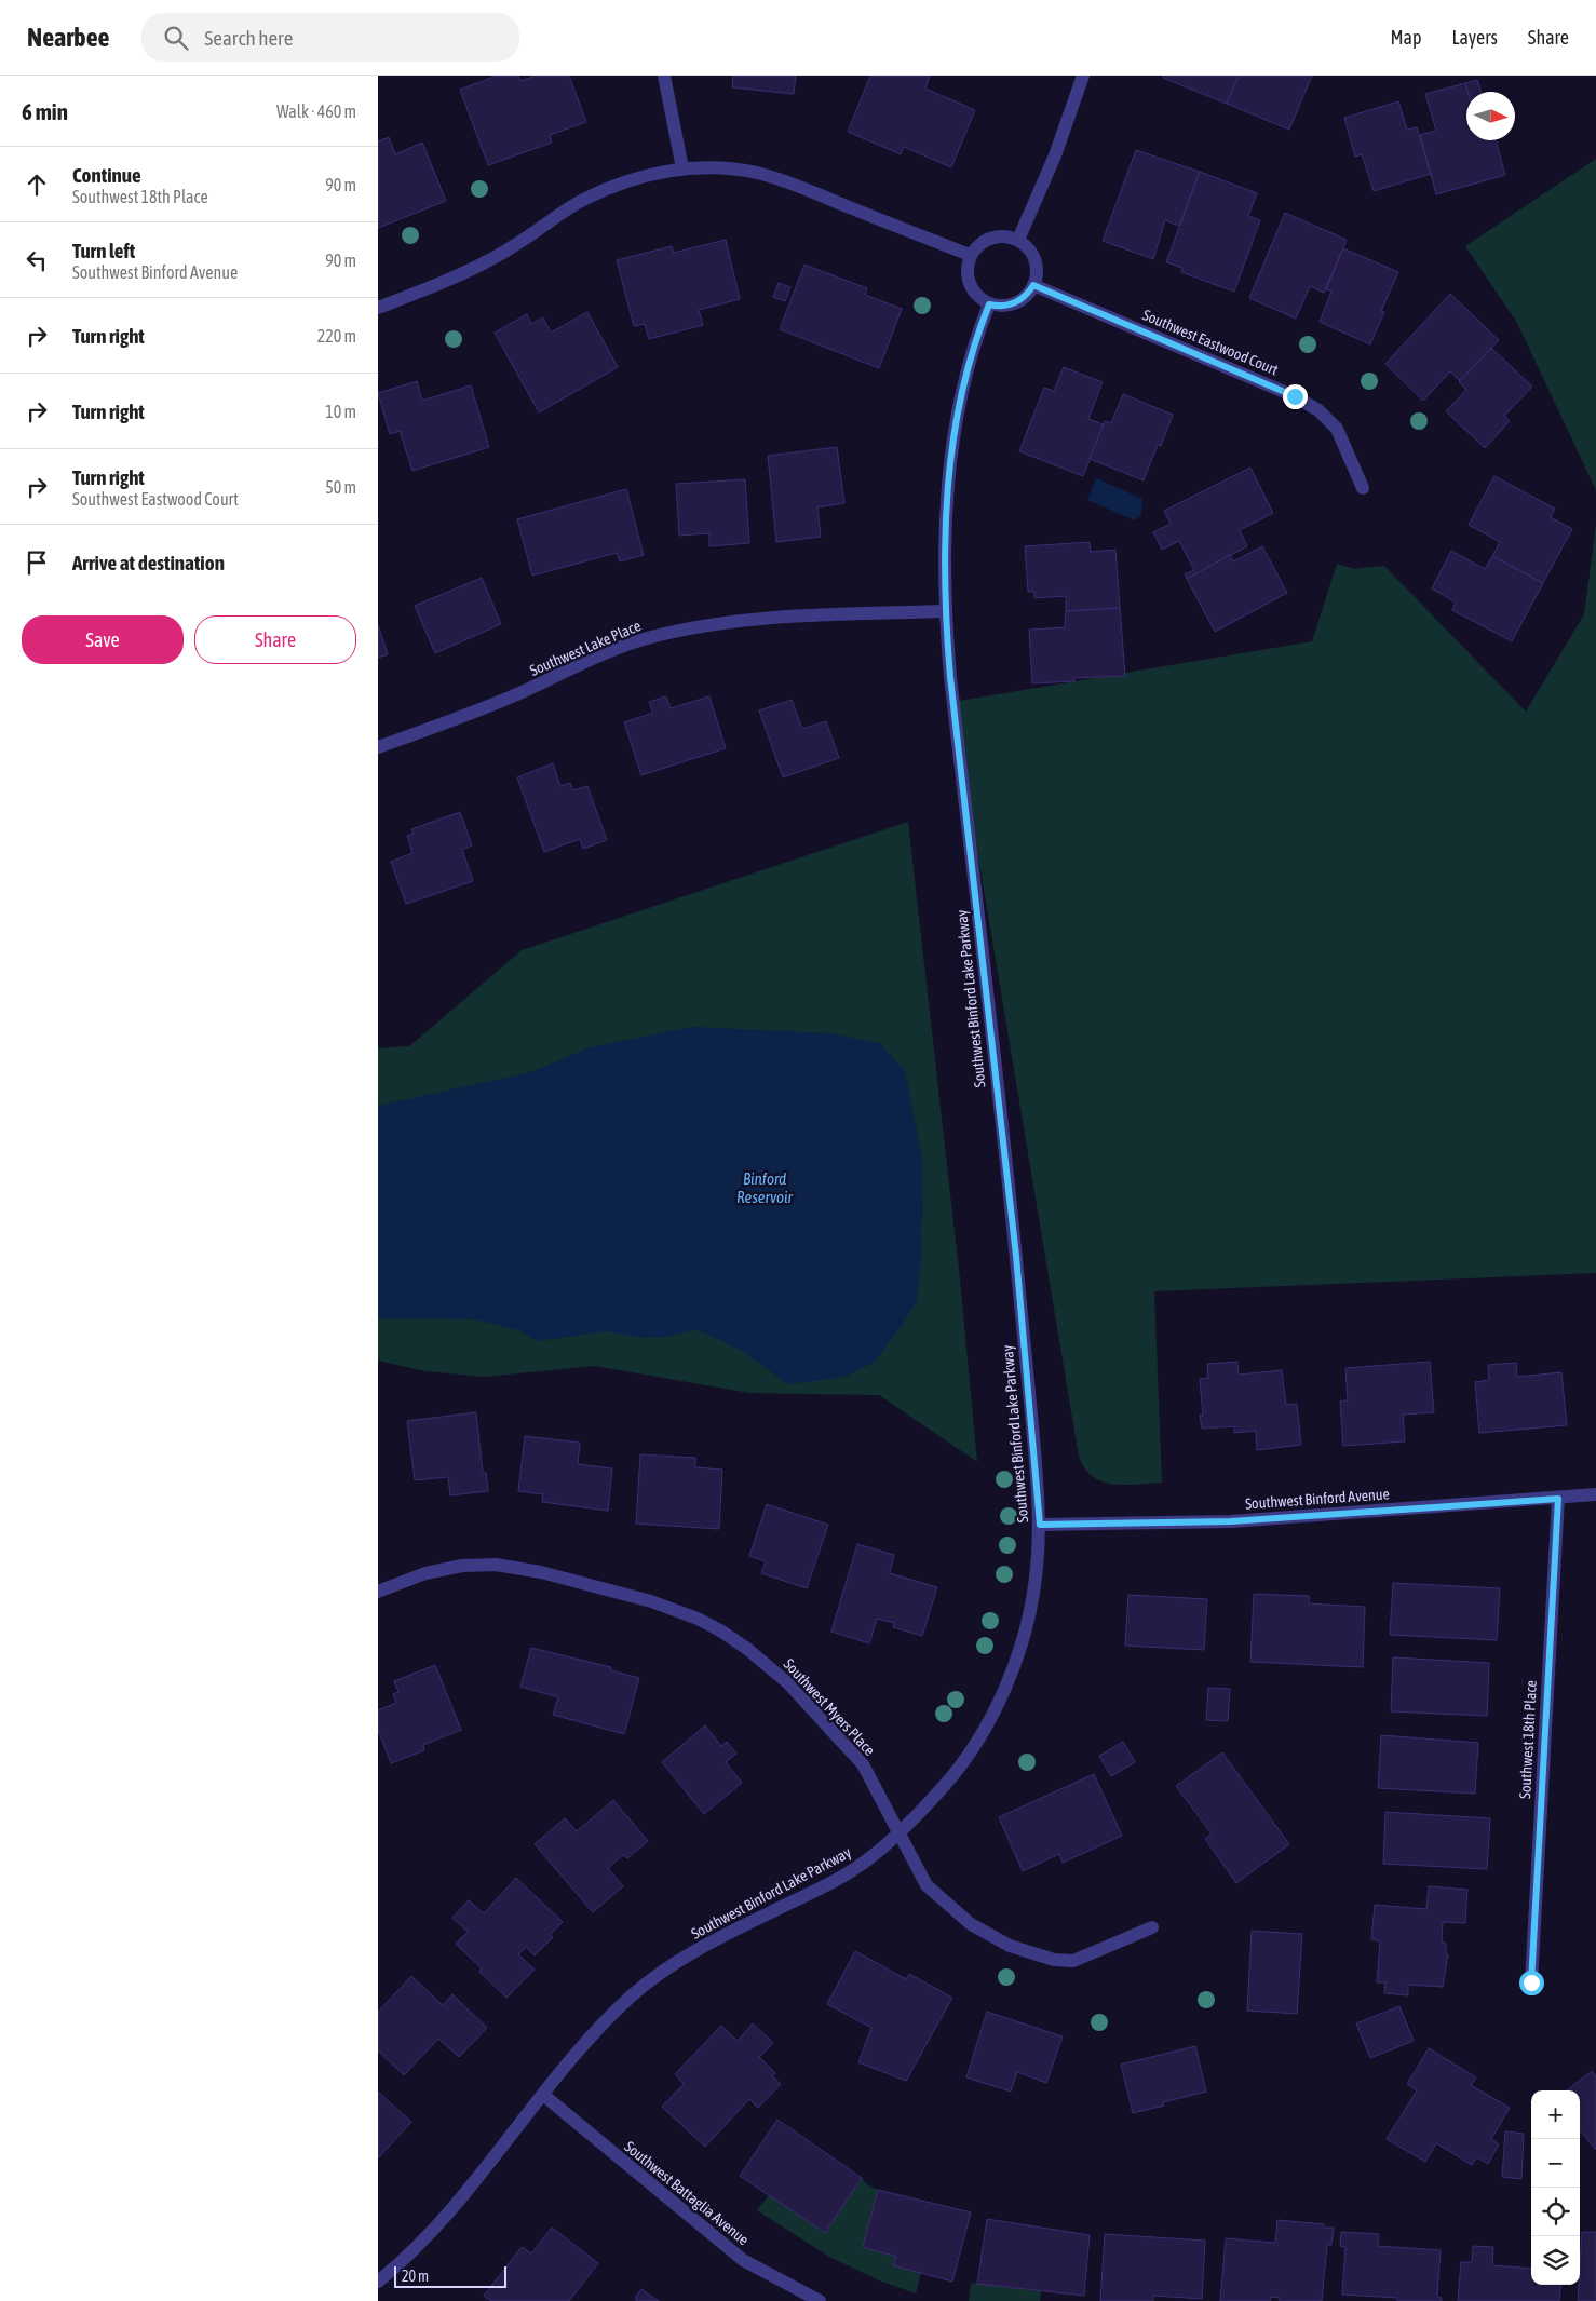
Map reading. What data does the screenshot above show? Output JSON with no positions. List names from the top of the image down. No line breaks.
{"streets":{"street":["Southwest Eastwood Court","Southwest Lake Place","Southwest Binford Lake Parkway","Southwest Binford Avenue","Southwest Myers Place","Southwest 18th Place","Southwest Battaglia Avenue"]},"crossings":[["Southwest Eastwood Court","Southwest Binford Lake Parkway"],["Southwest Lake Place","Southwest Binford Lake Parkway"],["Southwest Binford Lake Parkway","Southwest Binford Avenue"],["Southwest Binford Lake Parkway","Southwest Myers Place"],["Southwest Binford Lake Parkway","Southwest Battaglia Avenue"],["Southwest Binford Avenue","Southwest 18th Place"]],"water":["Binford Reservoir"],"scale_bar":"20 m","north":"right","page":{"header":"Nearbee","search":"Search here","nav":["Map","Layers","Share"],"heading":["6 min","Walk · 460 m"],"list":[["Continue","Southwest 18th Place","90 m"],["Turn left","Southwest Binford Avenue","90 m"],["Turn right","220 m"],["Turn right","10 m"],["Turn right","Southwest Eastwood Court","50 m"],"Arrive at destination"],"buttons":["Save","Share"],"map_buttons":["+","−"],"scale":"20 m"}}
